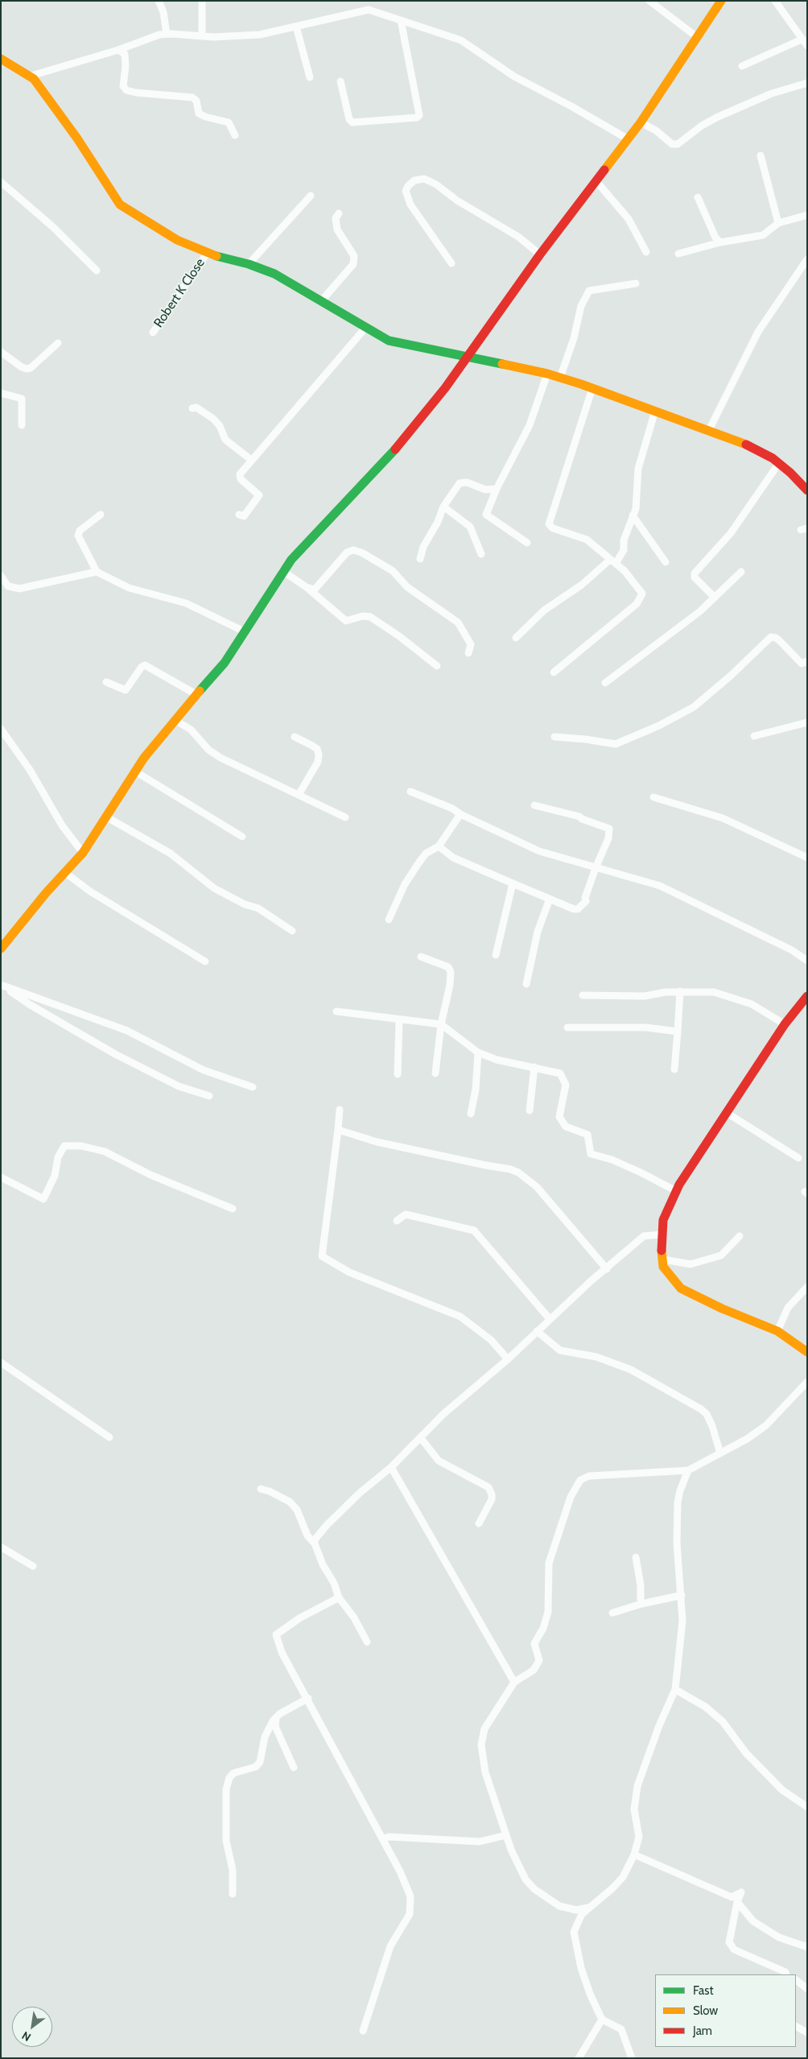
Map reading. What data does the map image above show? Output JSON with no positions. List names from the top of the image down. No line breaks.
{"streets":{"street":["Robert K Close"]},"legend":["Fast","Slow","Jam"],"north":"bottom left"}
